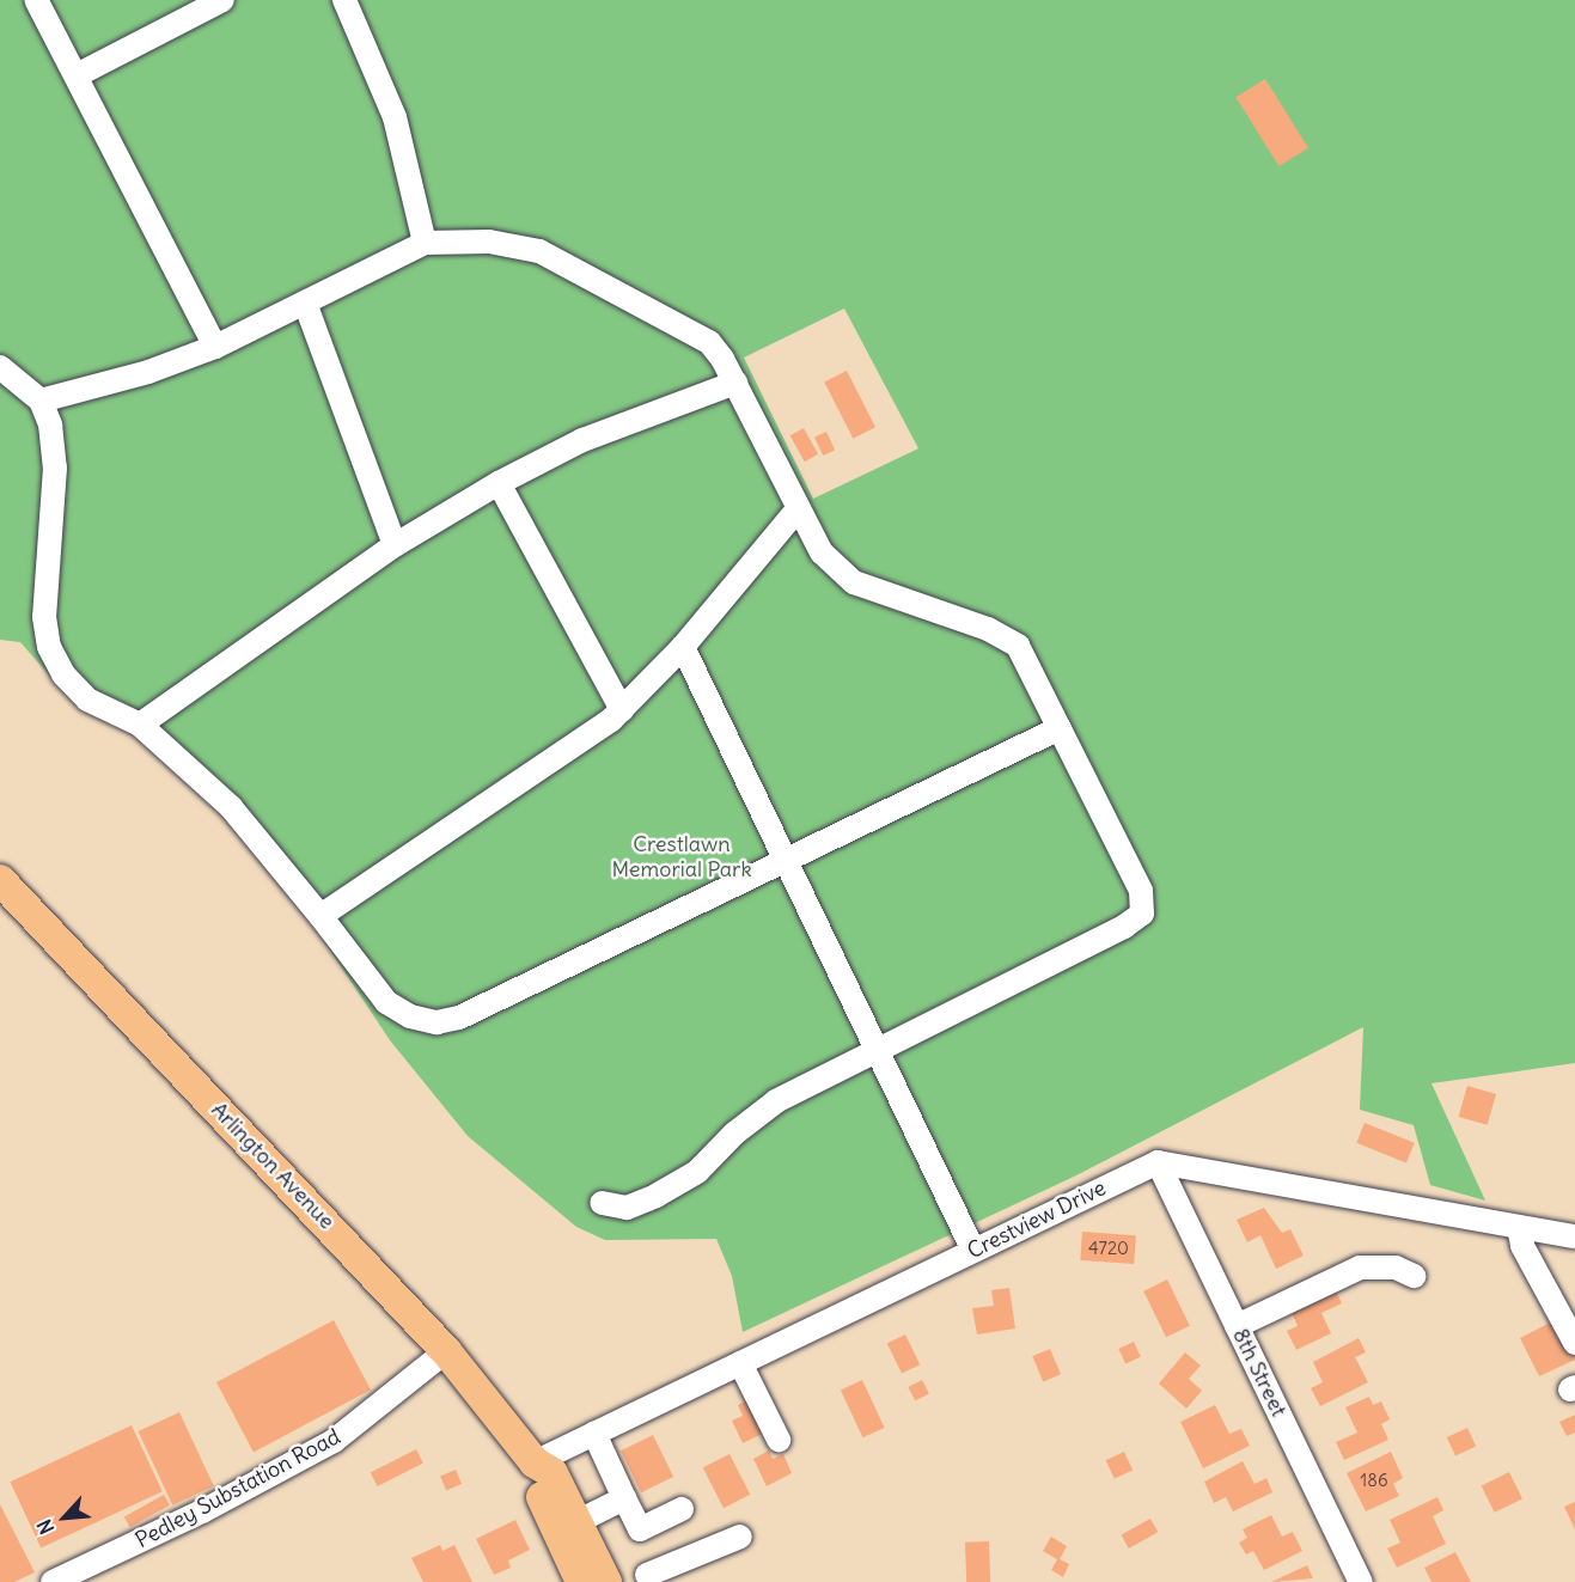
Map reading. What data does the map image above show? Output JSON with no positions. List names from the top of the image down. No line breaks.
{"streets":{"main road":["Arlington Avenue"],"street":["Crestview Drive","8th Street","Pedley Substation Road"]},"crossings":[["Arlington Avenue","Crestview Drive"],["Arlington Avenue","Pedley Substation Road"],["Crestview Drive","8th Street"]],"parks":["Crestlawn Memorial Park"],"house_numbers":["4720","186"],"north":"bottom left"}
